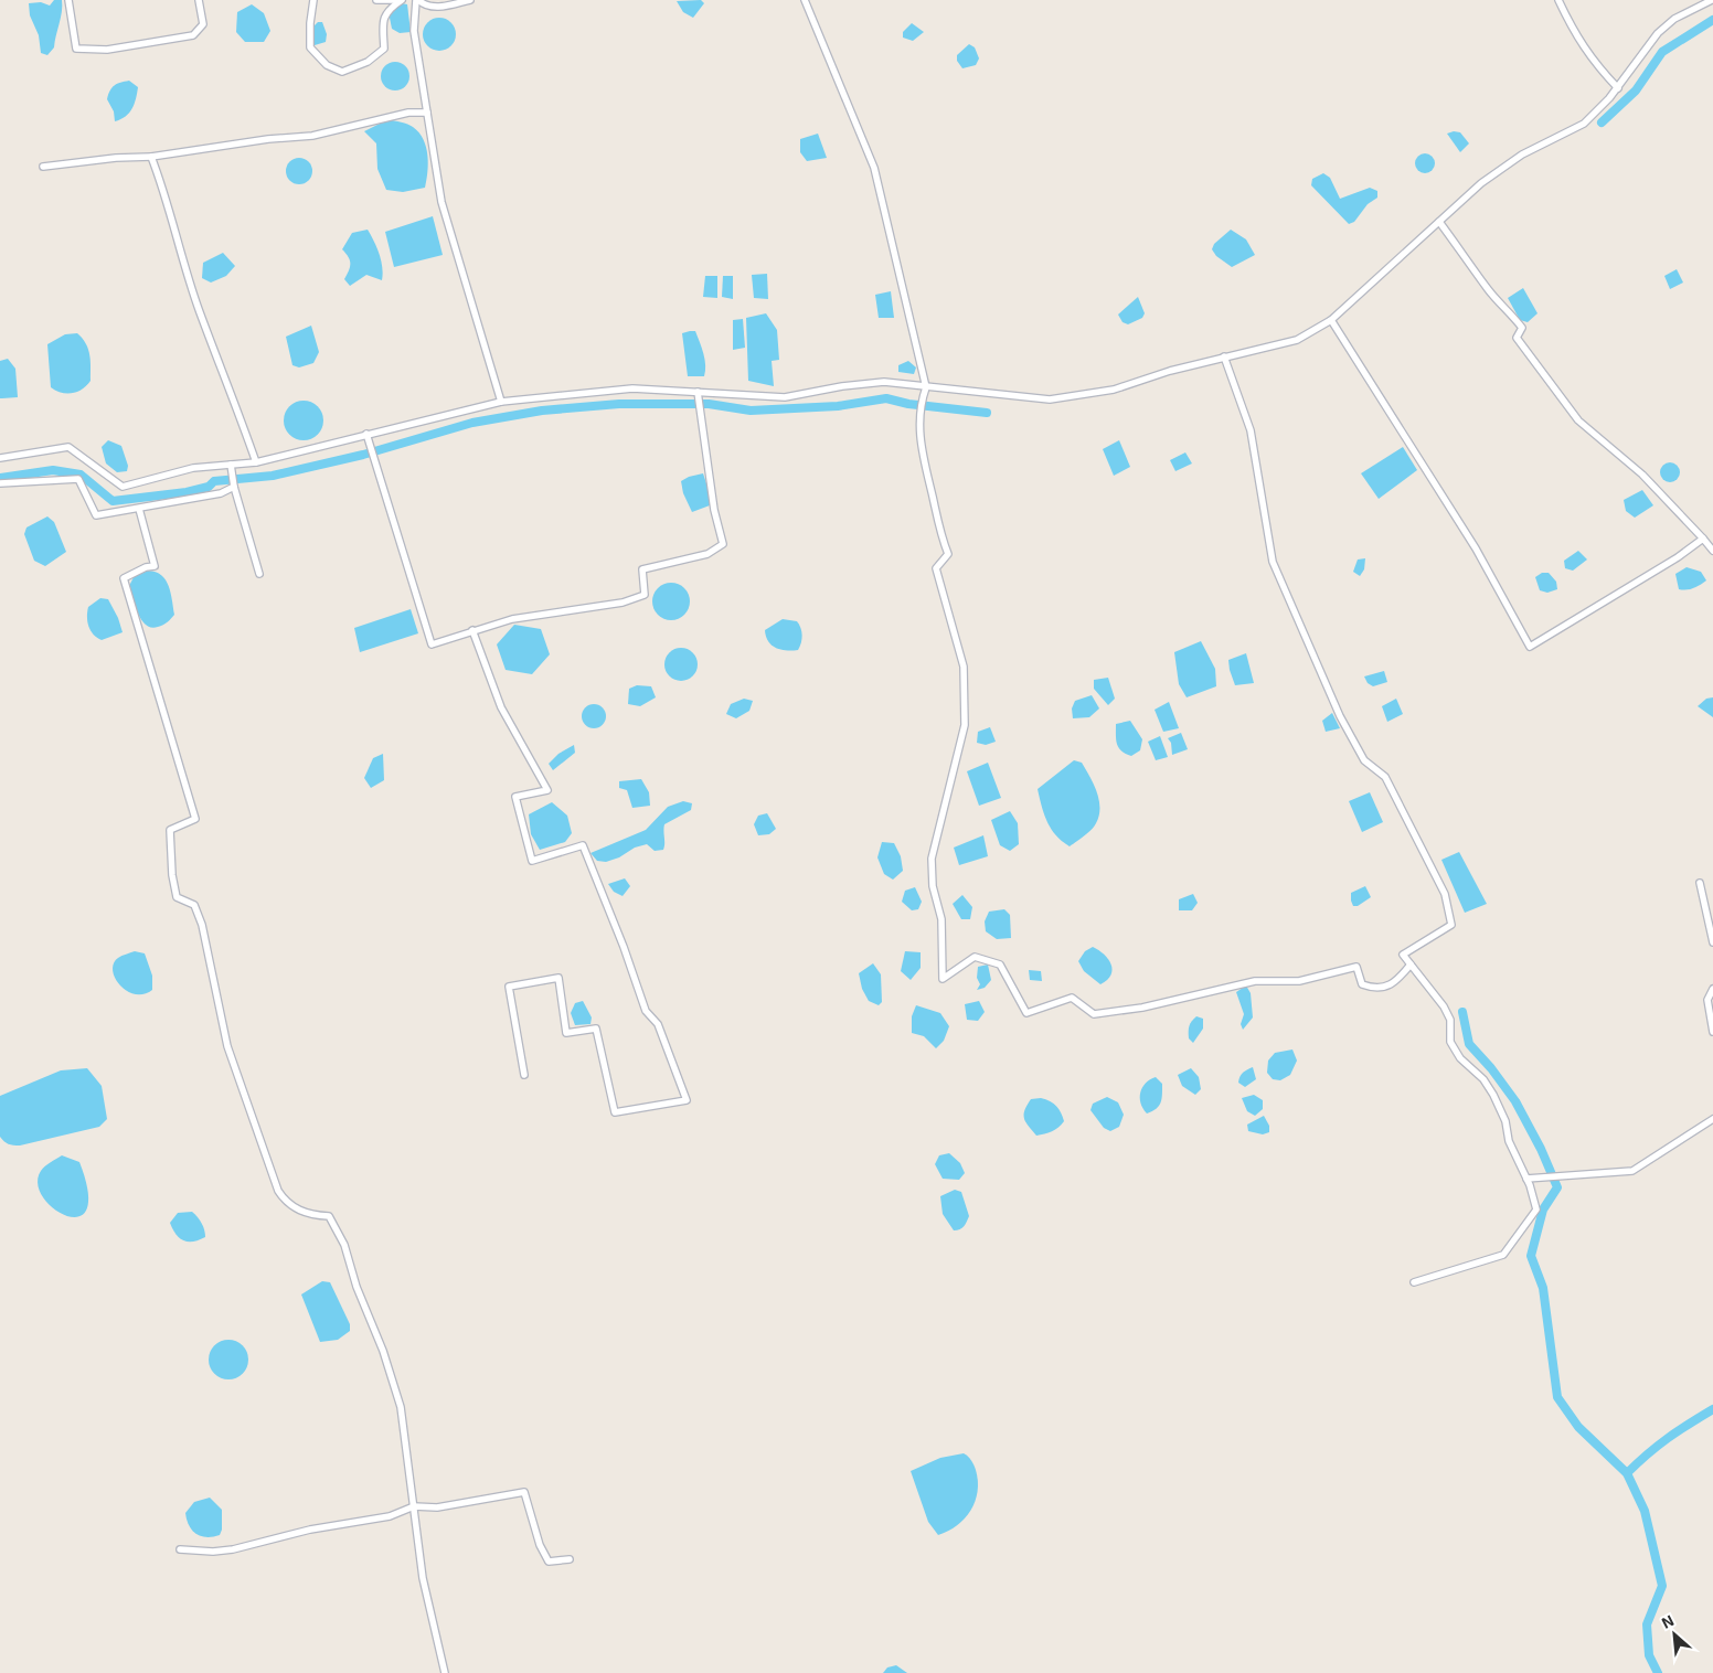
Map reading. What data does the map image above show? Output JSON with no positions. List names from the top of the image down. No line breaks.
{"north":"top left"}
